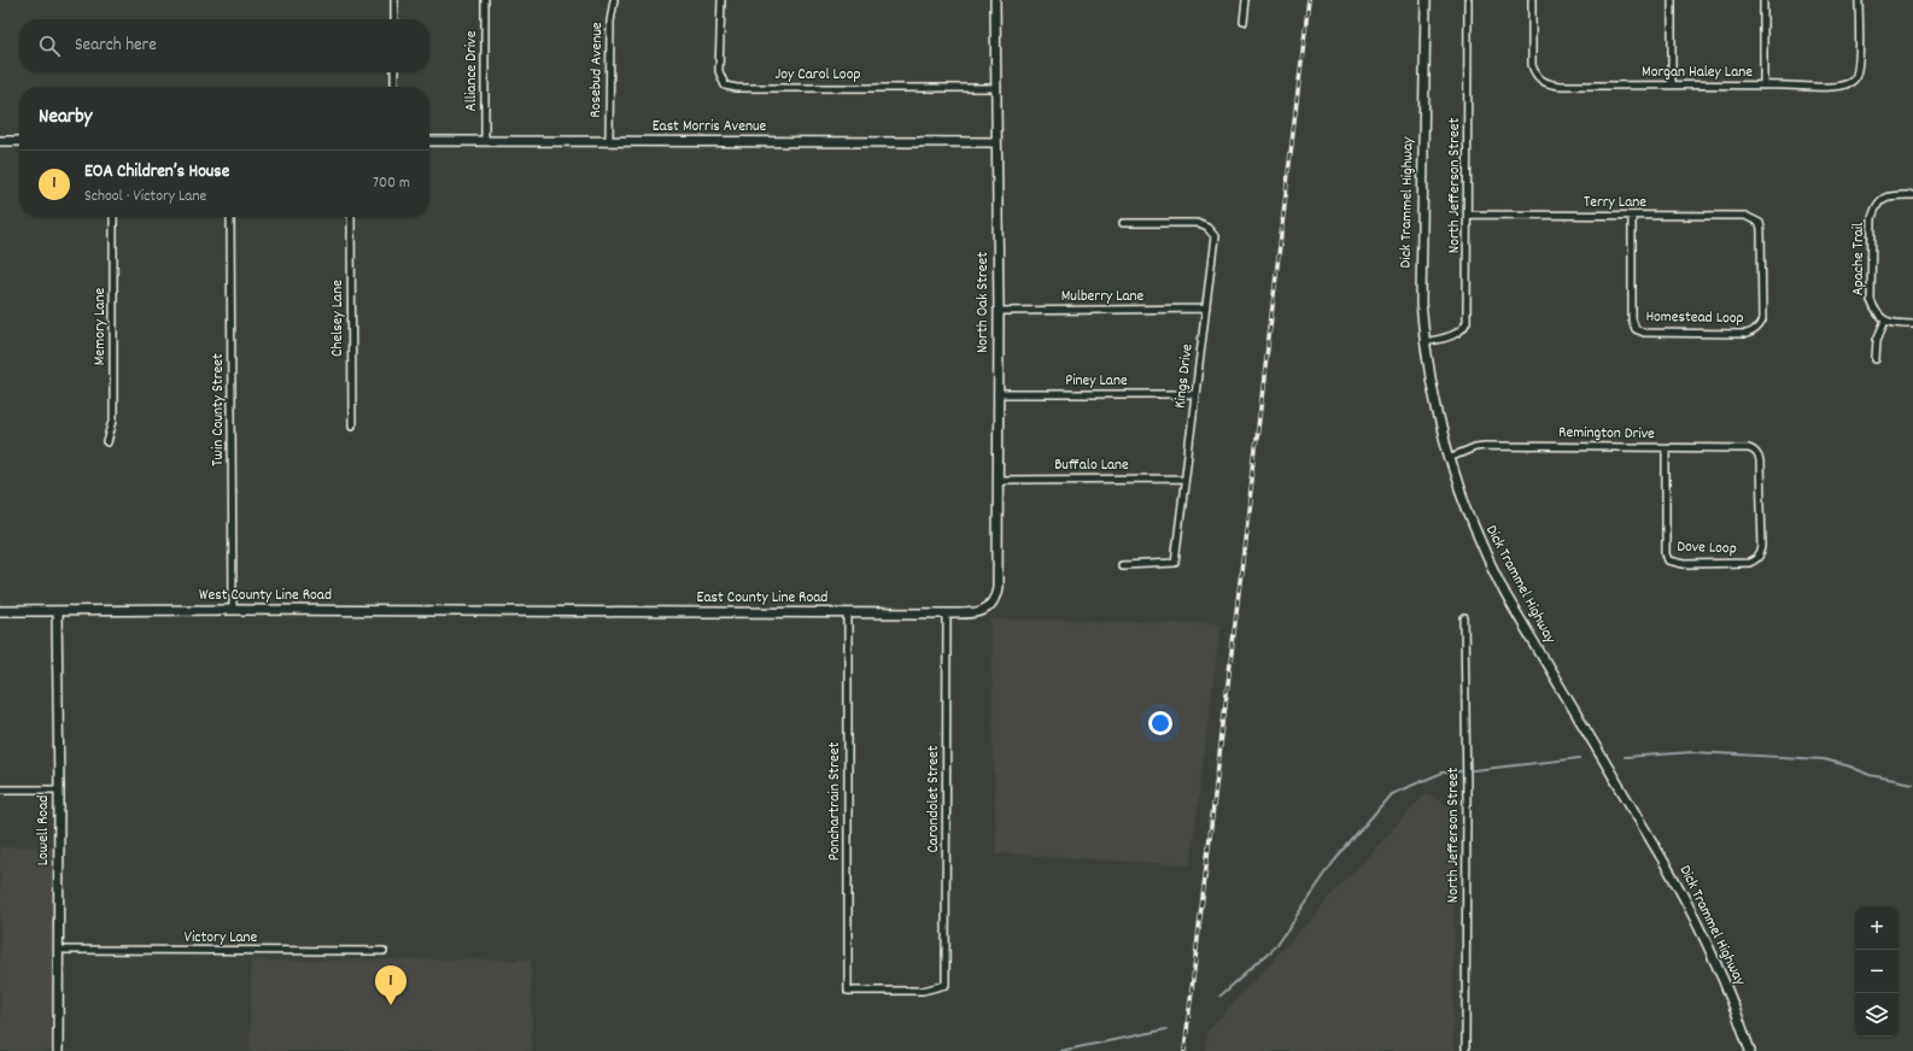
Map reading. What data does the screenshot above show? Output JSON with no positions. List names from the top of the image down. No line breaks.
{"streets":{"street":["Rosebud Avenue","Alliance Drive","Morgan Haley Lane","Joy Carol Loop","East Morris Avenue","North Jefferson Street","Dick Trammel Highway","Terry Lane","Apache Trail","Mulberry Lane","North Oak Street","Chelsey Lane","Homestead Loop","Memory Lane","Kings Drive","Piney Lane","Twin County Street","Remington Drive","Buffalo Lane","Dove Loop","West County Line Road","East County Line Road","Carondolet Street","Ponchartrain Street","Lowell Road","Victory Lane"]},"crossings":[["Rosebud Avenue","East Morris Avenue"],["Alliance Drive","East Morris Avenue"],["Joy Carol Loop","North Oak Street"],["East Morris Avenue","North Oak Street"],["North Jefferson Street","Dick Trammel Highway"],["North Jefferson Street","Terry Lane"],["Dick Trammel Highway","Remington Drive"],["Terry Lane","Homestead Loop"],["Mulberry Lane","North Oak Street"],["Mulberry Lane","Kings Drive"],["North Oak Street","Piney Lane"],["North Oak Street","Buffalo Lane"],["North Oak Street","East County Line Road"],["Kings Drive","Piney Lane"],["Kings Drive","Buffalo Lane"],["Twin County Street","West County Line Road"],["Remington Drive","Dove Loop"],["West County Line Road","East County Line Road"],["West County Line Road","Lowell Road"],["East County Line Road","Carondolet Street"],["East County Line Road","Ponchartrain Street"],["Carondolet Street","Ponchartrain Street"],["Lowell Road","Victory Lane"]],"page":{"search":"Search here","heading":"Nearby","list":[{"mark":"1","name":"EOA Children’s House","note":"School · Victory Lane","value":"700 m"}],"map_buttons":["+","−"],"pins":"1"}}
